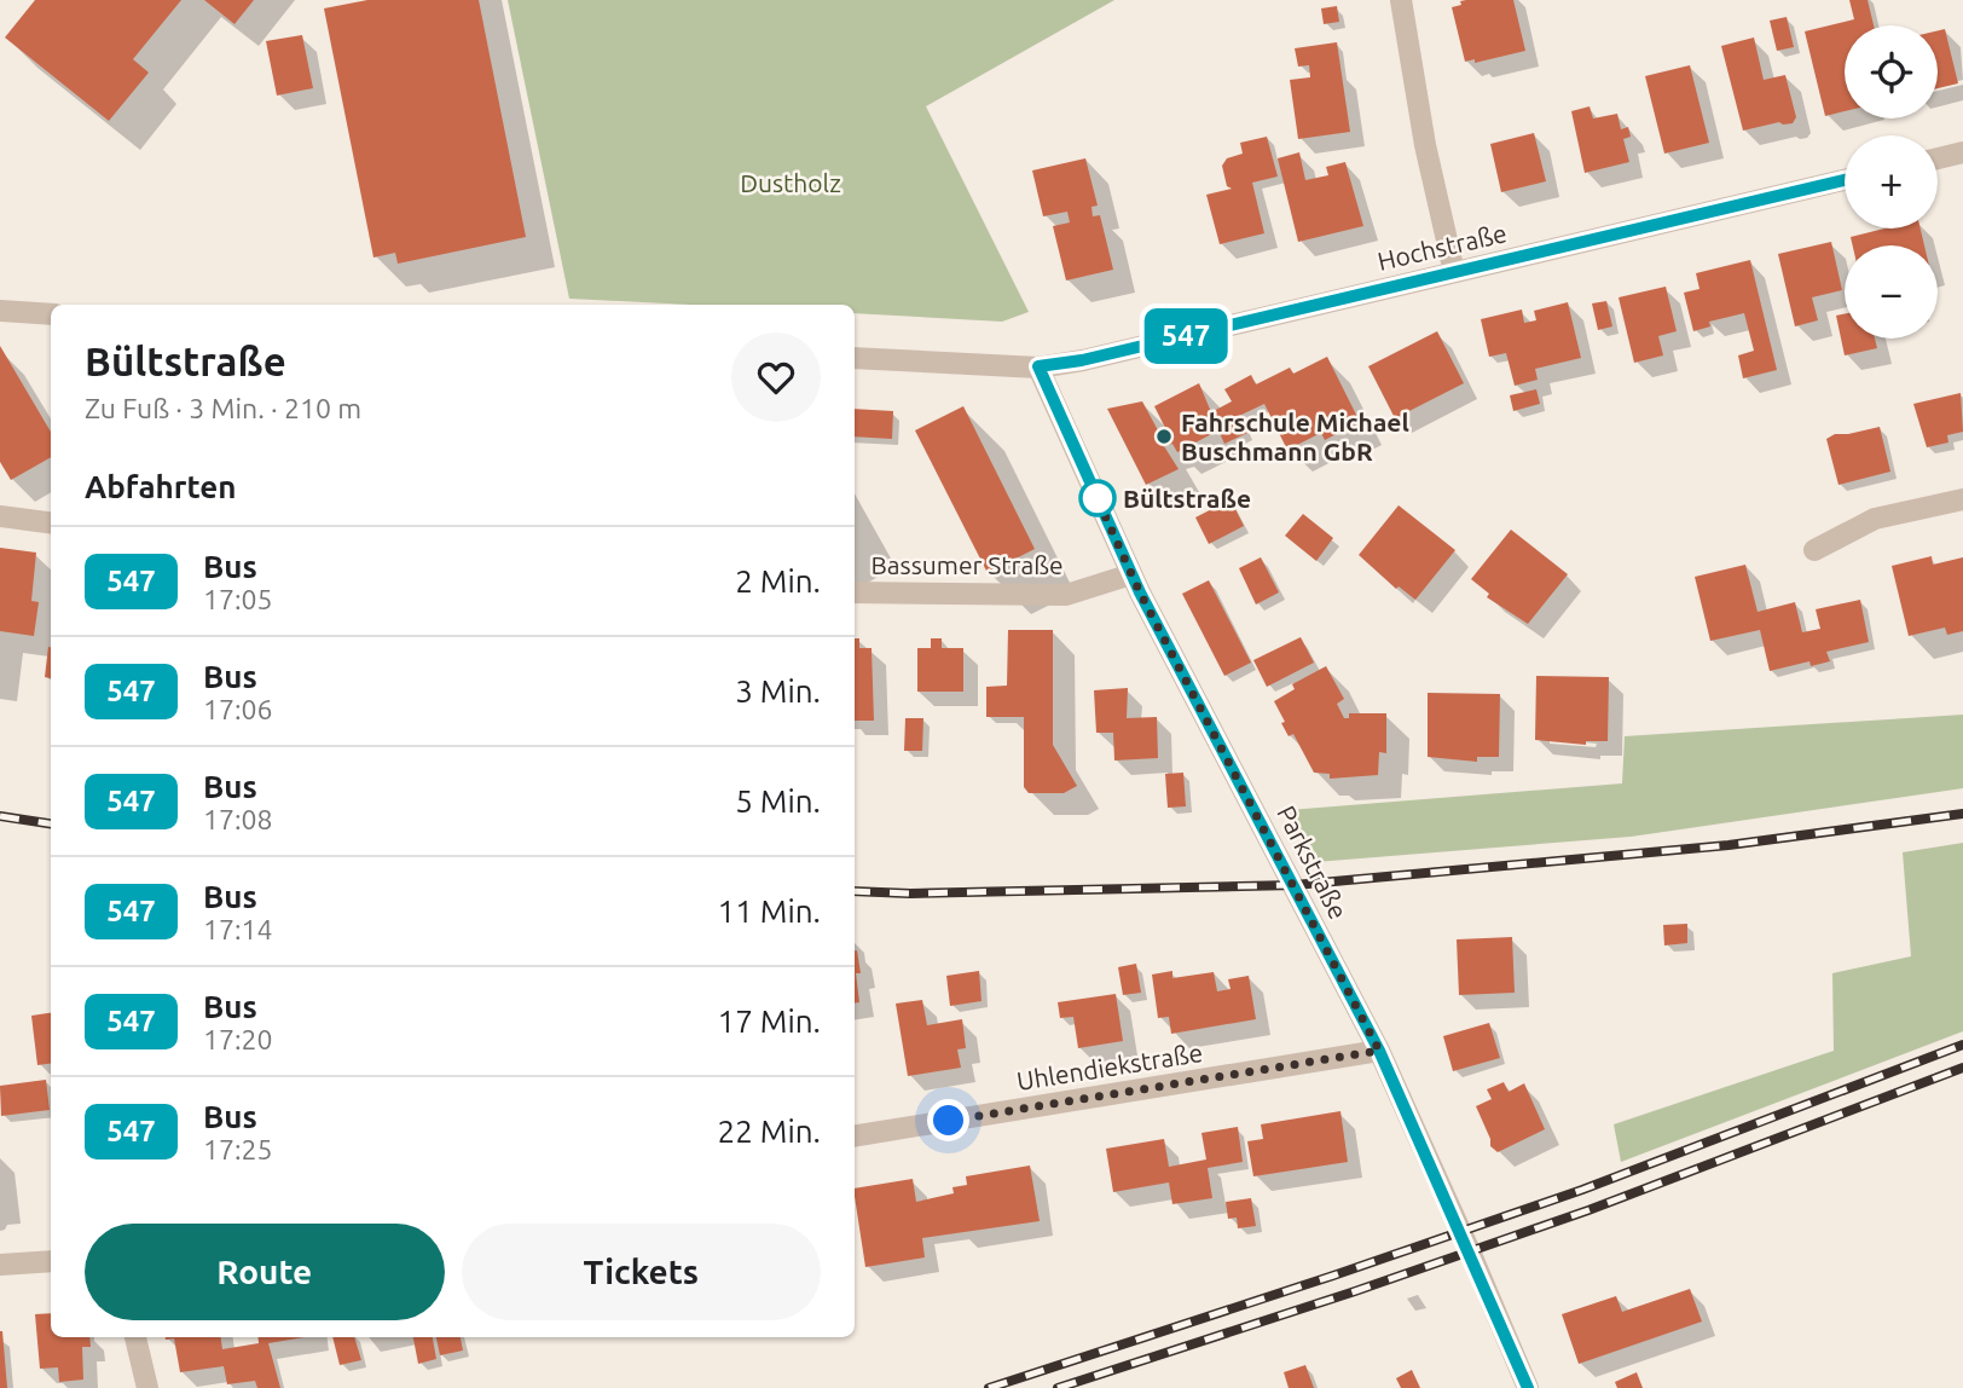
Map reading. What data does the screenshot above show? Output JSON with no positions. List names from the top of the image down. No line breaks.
{"streets":{"street":["Hochstraße","Bassumer Straße","Parkstraße","Uhlendiekstraße"]},"crossings":[["Hochstraße","Parkstraße"],["Bassumer Straße","Parkstraße"],["Parkstraße","Uhlendiekstraße"]],"parks":["Dustholz"],"places":["Fahrschule Michael Buschmann GbR","Bültstraße"],"lines":["bus line 547"],"page":{"on_map":"547","map_buttons":["+","−"],"heading":[["Bültstraße","Zu Fuß · 3 Min. · 210 m"],"Abfahrten"],"list":[{"mark":"547","name":"Bus","note":"17:05","value":"2 Min."},{"mark":"547","name":"Bus","note":"17:06","value":"3 Min."},{"mark":"547","name":"Bus","note":"17:08","value":"5 Min."},{"mark":"547","name":"Bus","note":"17:14","value":"11 Min."},{"mark":"547","name":"Bus","note":"17:20","value":"17 Min."},{"mark":"547","name":"Bus","note":"17:25","value":"22 Min."}],"buttons":["Route","Tickets"]}}
